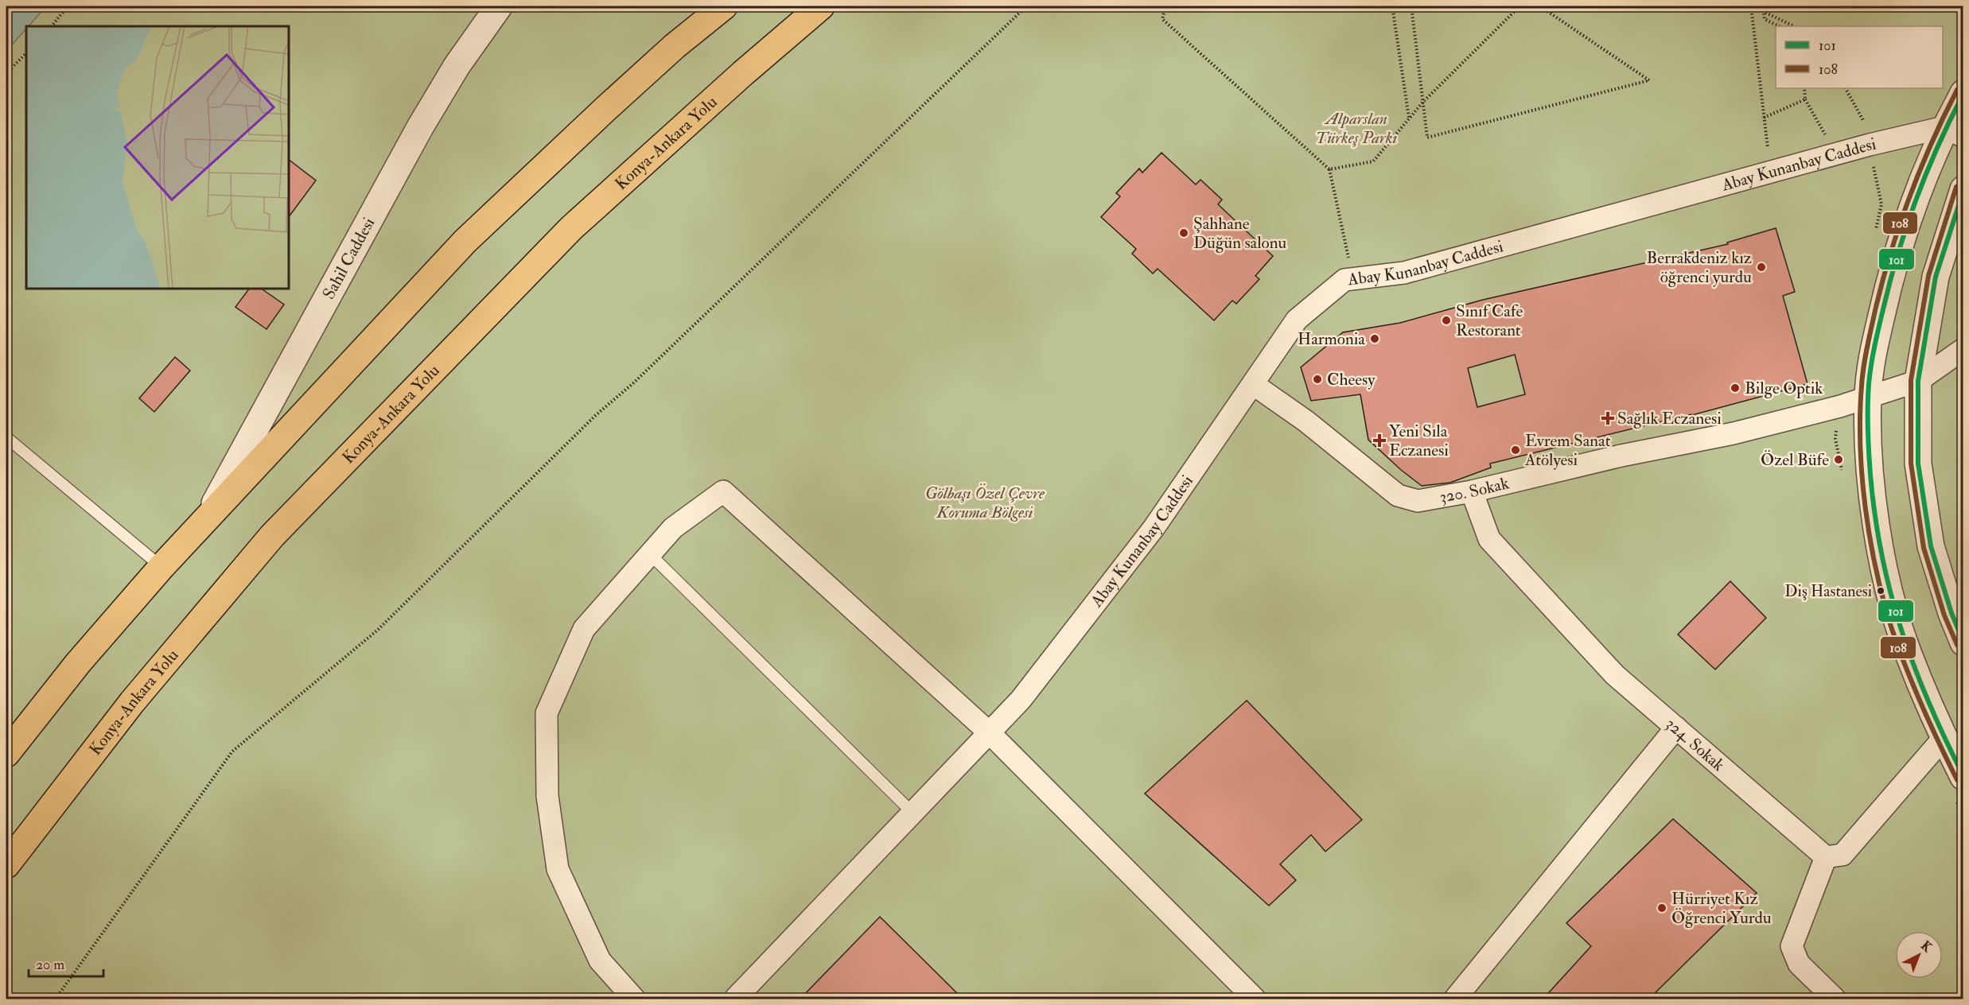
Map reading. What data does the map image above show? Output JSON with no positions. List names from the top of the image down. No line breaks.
{"streets":{"highway":["Konya-Ankara Yolu"],"street":["Abay Kunanbay Caddesi","Sahil Caddesi","320. Sokak","324. Sokak"]},"crossings":[["Abay Kunanbay Caddesi","320. Sokak"],["320. Sokak","324. Sokak"]],"parks":["Alparslan Türkeş Parkı","Gölbaşı Özel Çevre Koruma Bölgesi"],"places":{"other":["Şahhane Düğün salonu","Berrakdeniz kız öğrenci yurdu","Sınıf Cafe Restorant","Harmonia","Cheesy","Bilge Optik","Evrem Sanat Atölyesi","Özel Büfe","Diş Hastanesi","Hürriyet Kız Öğrenci Yurdu"],"health":["Sağlık Eczanesi","Yeni Sıla Eczanesi"]},"lines":["transit line 108","transit line 101"],"legend":["101","108"],"scale_bar":"20 m","north":"top right"}
